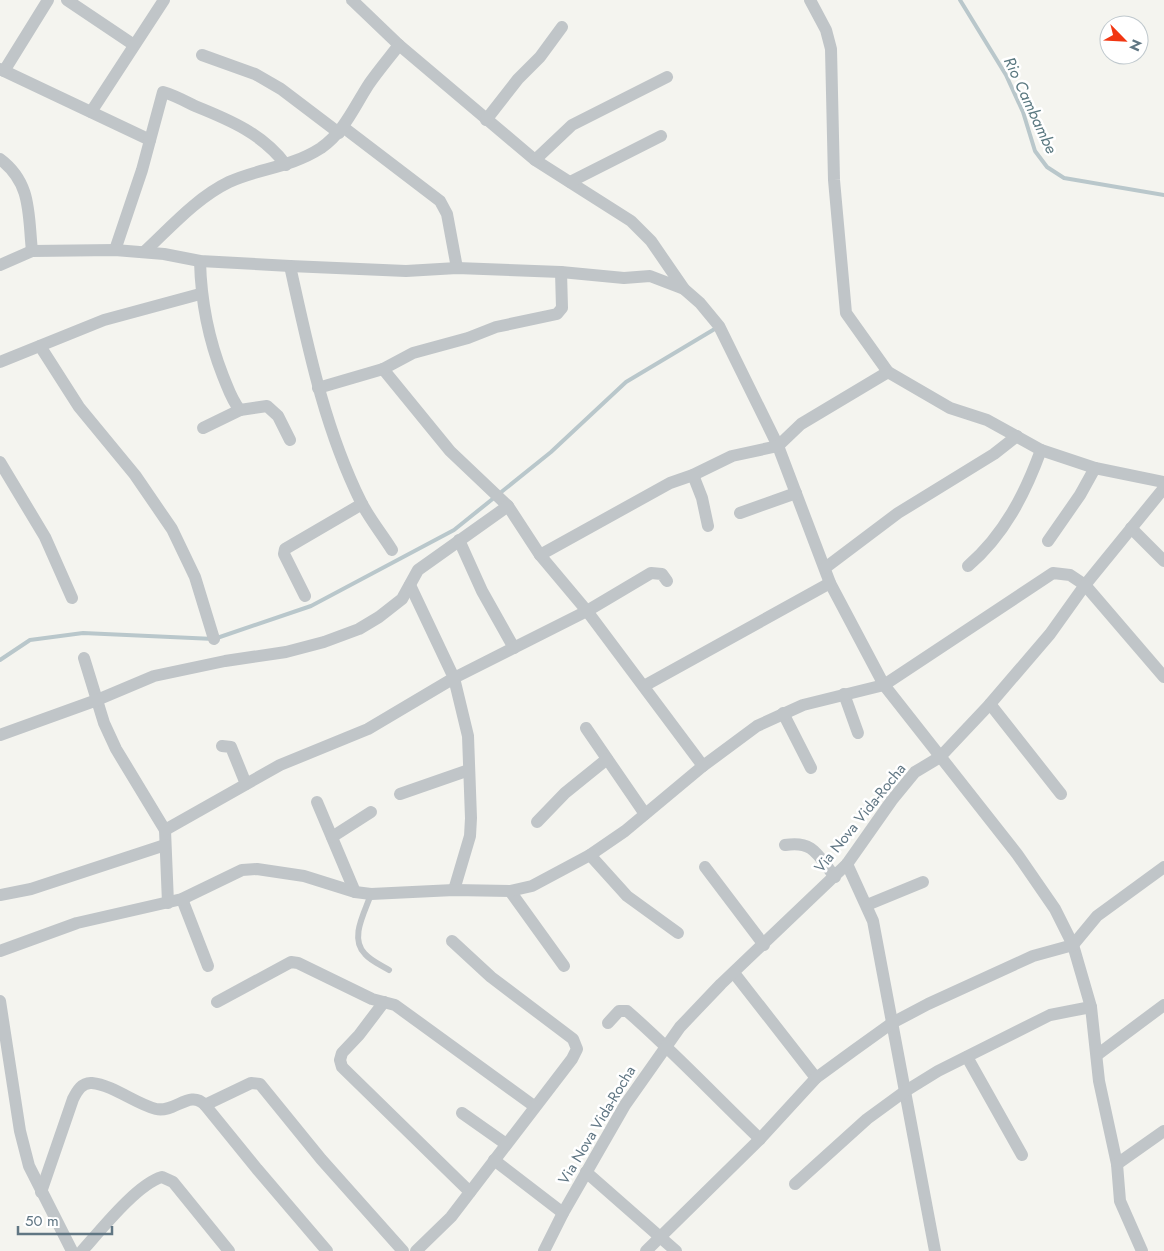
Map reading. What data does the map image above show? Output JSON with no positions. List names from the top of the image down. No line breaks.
{"streets":{"street":["Via Nova Vida-Rocha"]},"water":["Rio Cambambe"],"scale_bar":"50 m","north":"bottom right"}
